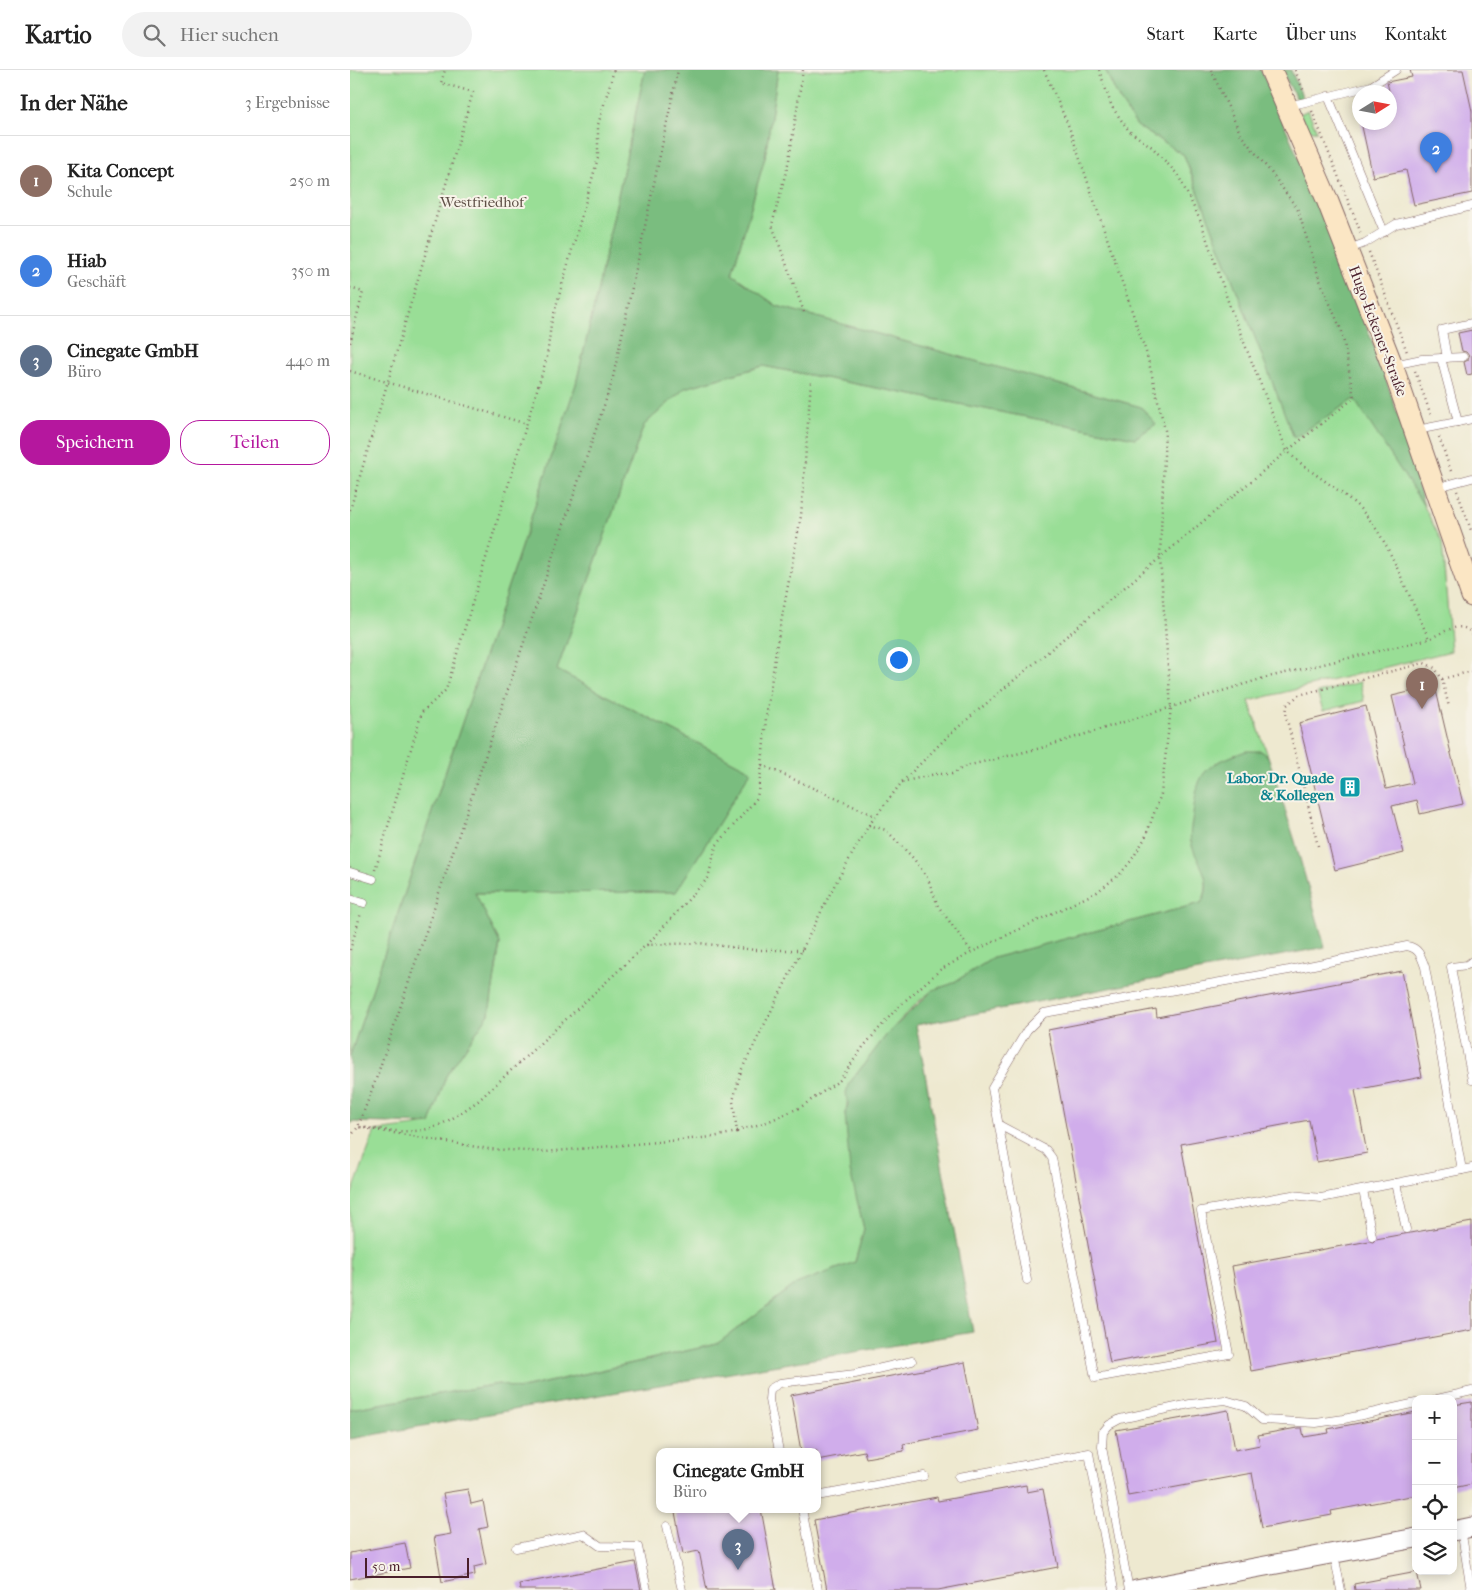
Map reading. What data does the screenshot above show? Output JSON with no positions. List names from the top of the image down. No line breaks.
{"streets":{"main road":["Hugo-Eckener-Straße"]},"parks":["Westfriedhof"],"places":{"building":["Labor Dr. Quade & Kollegen"]},"scale_bar":"50 m","north":"right","page":{"header":"Kartio","search":"Hier suchen","nav":["Start","Karte","Über uns","Kontakt"],"heading":["In der Nähe","3 Ergebnisse"],"pins":["2","1","3"],"list":[{"mark":"1","name":"Kita Concept","note":"Schule","value":"250 m"},{"mark":"2","name":"Hiab","note":"Geschäft","value":"350 m"},{"mark":"3","name":"Cinegate GmbH","note":"Büro","value":"440 m"}],"buttons":["Speichern","Teilen"],"map_buttons":["+","−"],"popup":["Cinegate GmbH","Büro"],"scale":"50 m"}}
